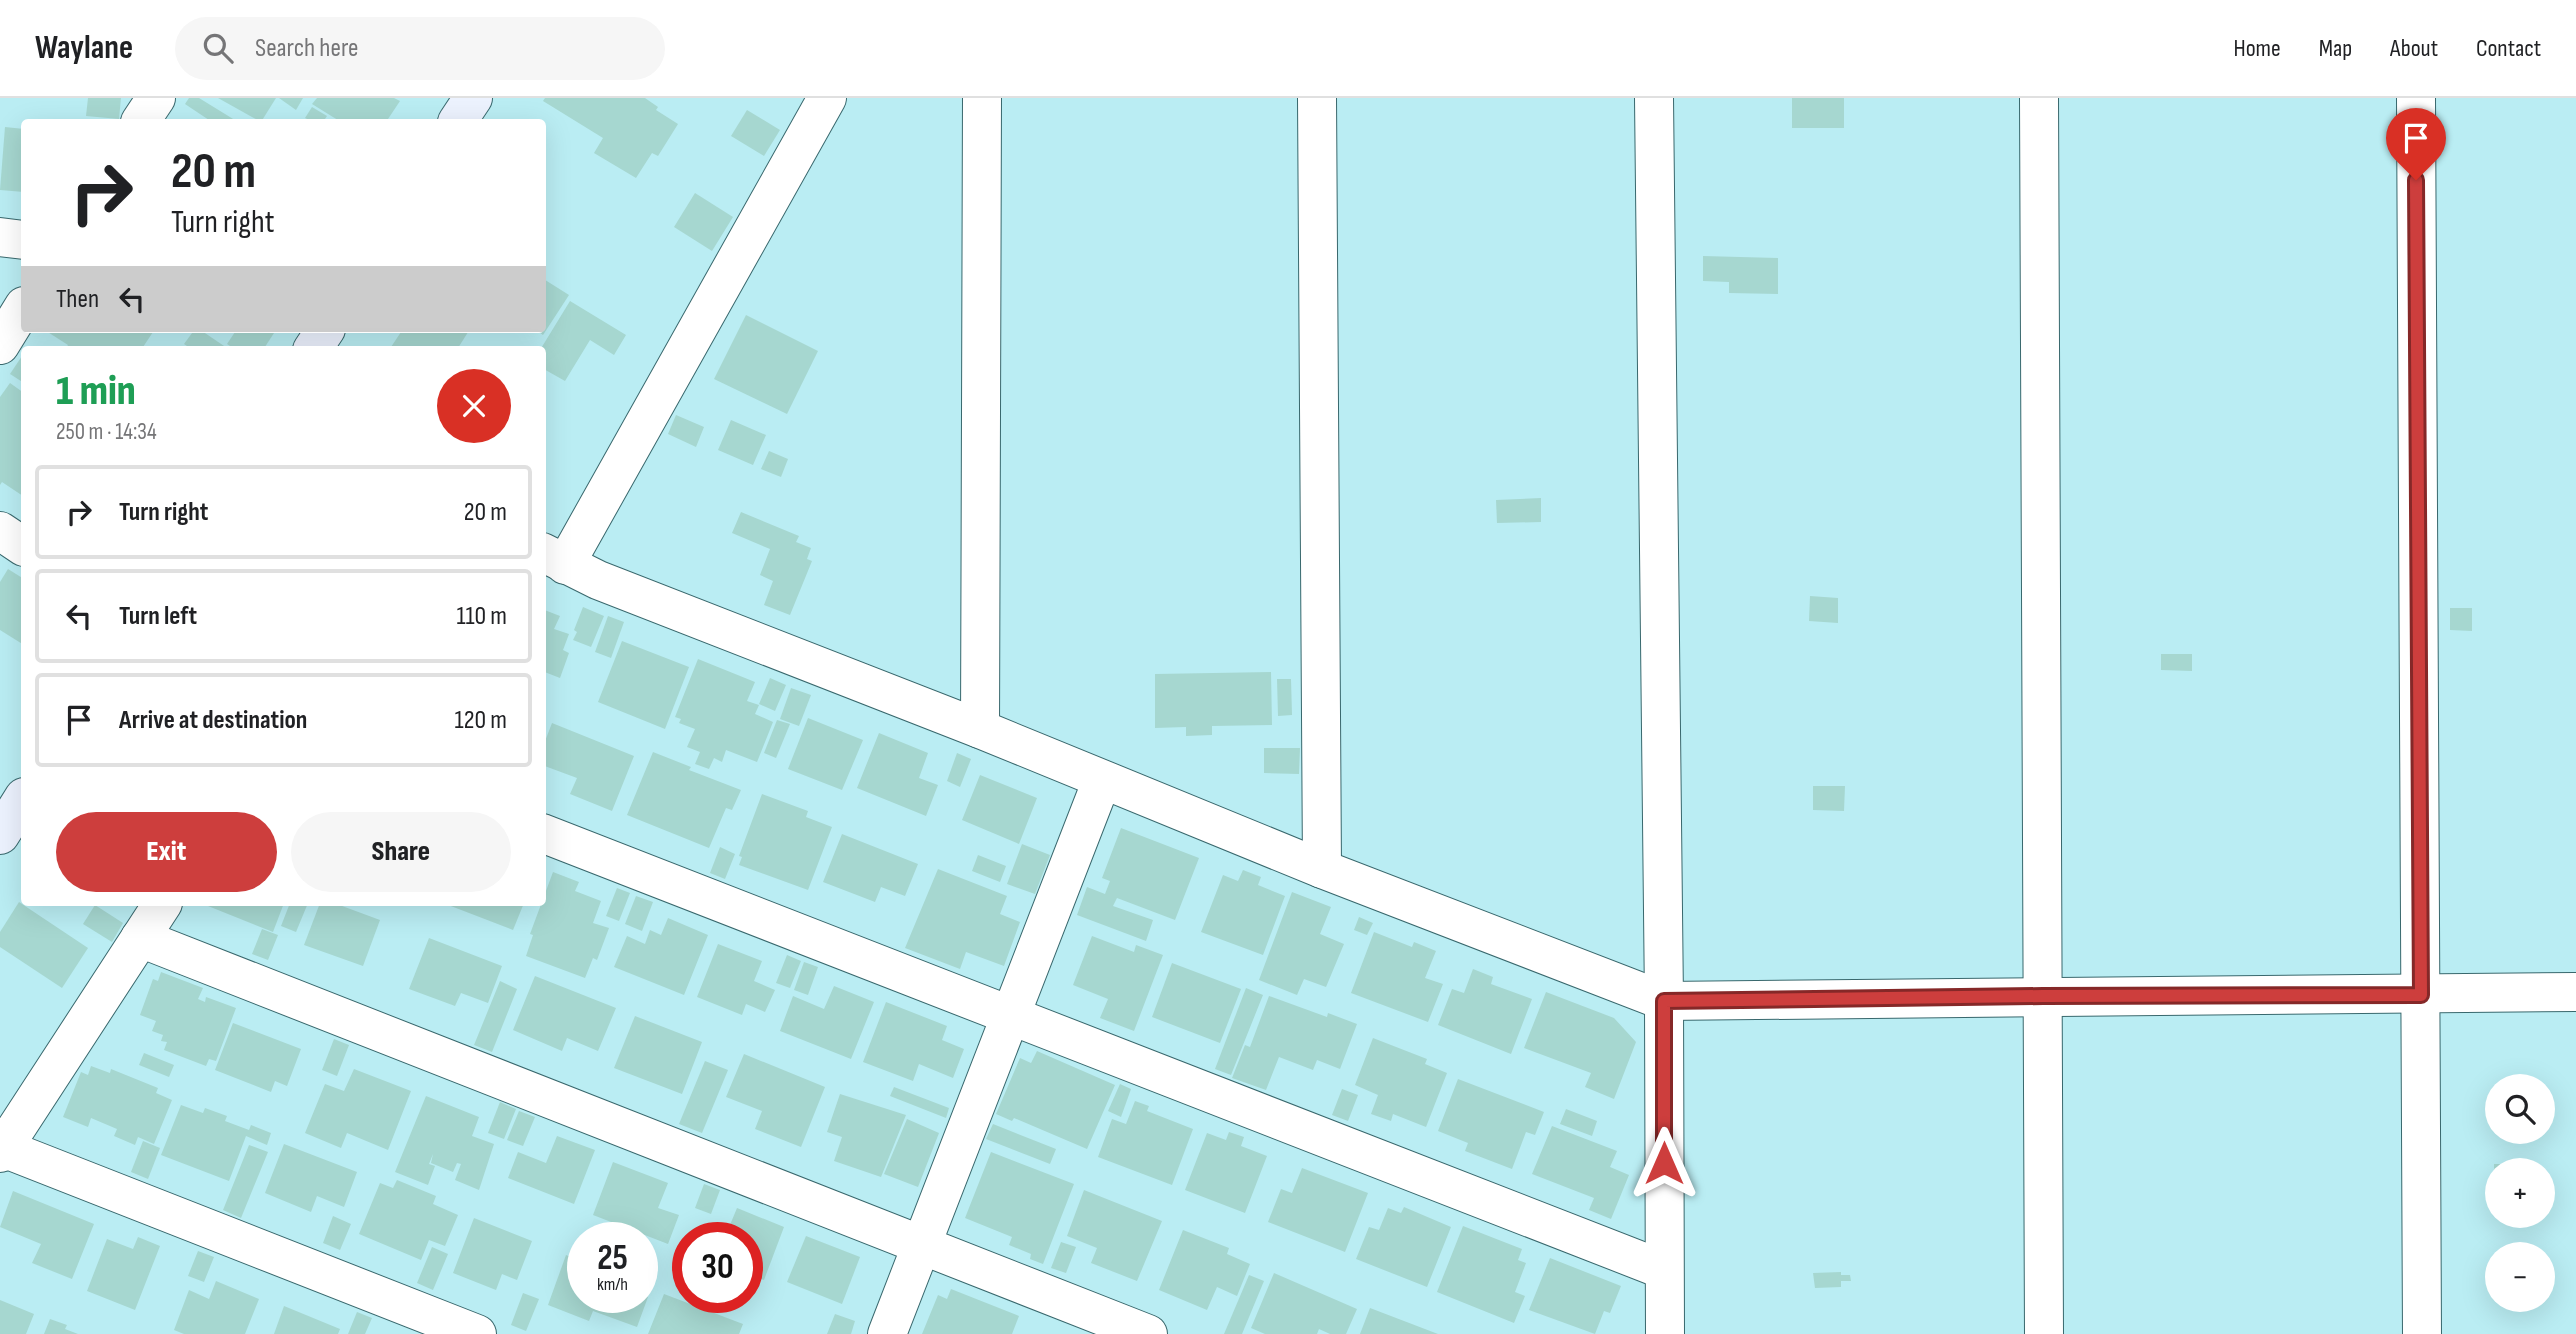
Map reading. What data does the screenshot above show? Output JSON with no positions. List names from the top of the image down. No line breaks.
{"page":{"header":"Waylane","search":"Search here","nav":["Home","Map","About","Contact"],"turn":["20 m","Turn right"],"then":"Then","heading":["1 min","250 m · 14:34"],"list":[{"name":"Turn right","value":"20 m"},{"name":"Turn left","value":"110 m"},{"name":"Arrive at destination","value":"120 m"}],"buttons":["Exit","Share"],"map_buttons":["+","−"],"speed":"25 km/h","limit":"30"}}
